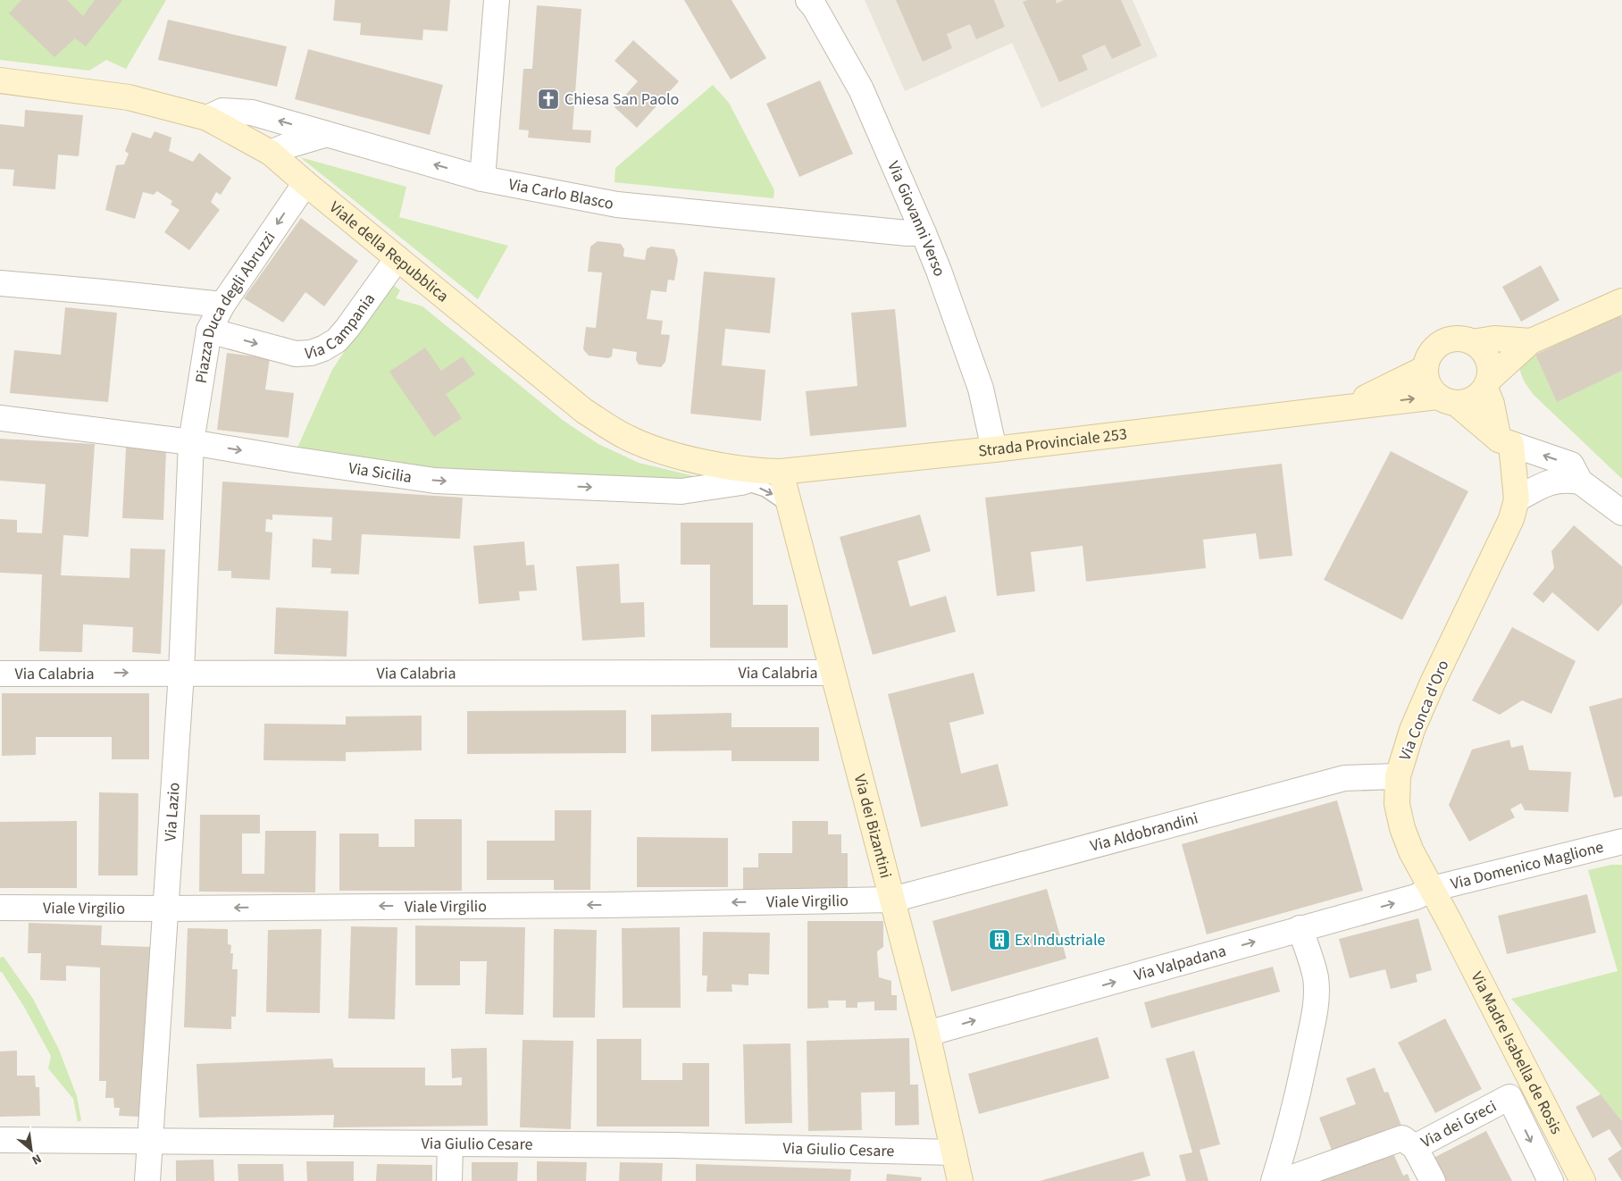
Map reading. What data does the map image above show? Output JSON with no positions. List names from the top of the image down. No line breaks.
{"streets":{"main road":["Viale della Repubblica","Strada Provinciale 253","Via Conca d'Oro","Via dei Bizantini","Via Madre Isabella de Rosis"],"street":["Via Carlo Blasco","Via Giovanni Verso","Piazza Duca degli Abruzzi","Via Campania","Via Sicilia","Via Calabria","Via Lazio","Via Aldobrandini","Via Domenico Maglione","Viale Virgilio","Via Valpadana","Via dei Greci","Via Giulio Cesare"]},"crossings":[["Via Carlo Blasco","Via Giovanni Verso"],["Via Carlo Blasco","Viale della Repubblica"],["Via Giovanni Verso","Strada Provinciale 253"],["Viale della Repubblica","Piazza Duca degli Abruzzi"],["Viale della Repubblica","Via Campania"],["Viale della Repubblica","Strada Provinciale 253"],["Viale della Repubblica","Via Sicilia"],["Viale della Repubblica","Via dei Bizantini"],["Piazza Duca degli Abruzzi","Via Campania"],["Piazza Duca degli Abruzzi","Via Sicilia"],["Piazza Duca degli Abruzzi","Via Lazio"],["Strada Provinciale 253","Via Sicilia"],["Strada Provinciale 253","Via dei Bizantini"],["Via Sicilia","Via Lazio"],["Via Sicilia","Via dei Bizantini"],["Via Calabria","Via Lazio"],["Via Calabria","Via dei Bizantini"],["Via Conca d'Oro","Via Aldobrandini"],["Via Conca d'Oro","Via Domenico Maglione"],["Via Conca d'Oro","Via Valpadana"],["Via Conca d'Oro","Via Madre Isabella de Rosis"],["Via Lazio","Viale Virgilio"],["Via Lazio","Via Giulio Cesare"],["Via dei Bizantini","Via Aldobrandini"],["Via dei Bizantini","Viale Virgilio"],["Via dei Bizantini","Via Valpadana"],["Via dei Bizantini","Via Giulio Cesare"],["Via Aldobrandini","Viale Virgilio"],["Via Domenico Maglione","Via Valpadana"]],"one_way":["Via Carlo Blasco","Piazza Duca degli Abruzzi","Via Campania","Via Sicilia","Viale Virgilio","Via Valpadana"],"places":{"church":["Chiesa San Paolo"],"building":["Ex Industriale"]},"north":"bottom right"}
